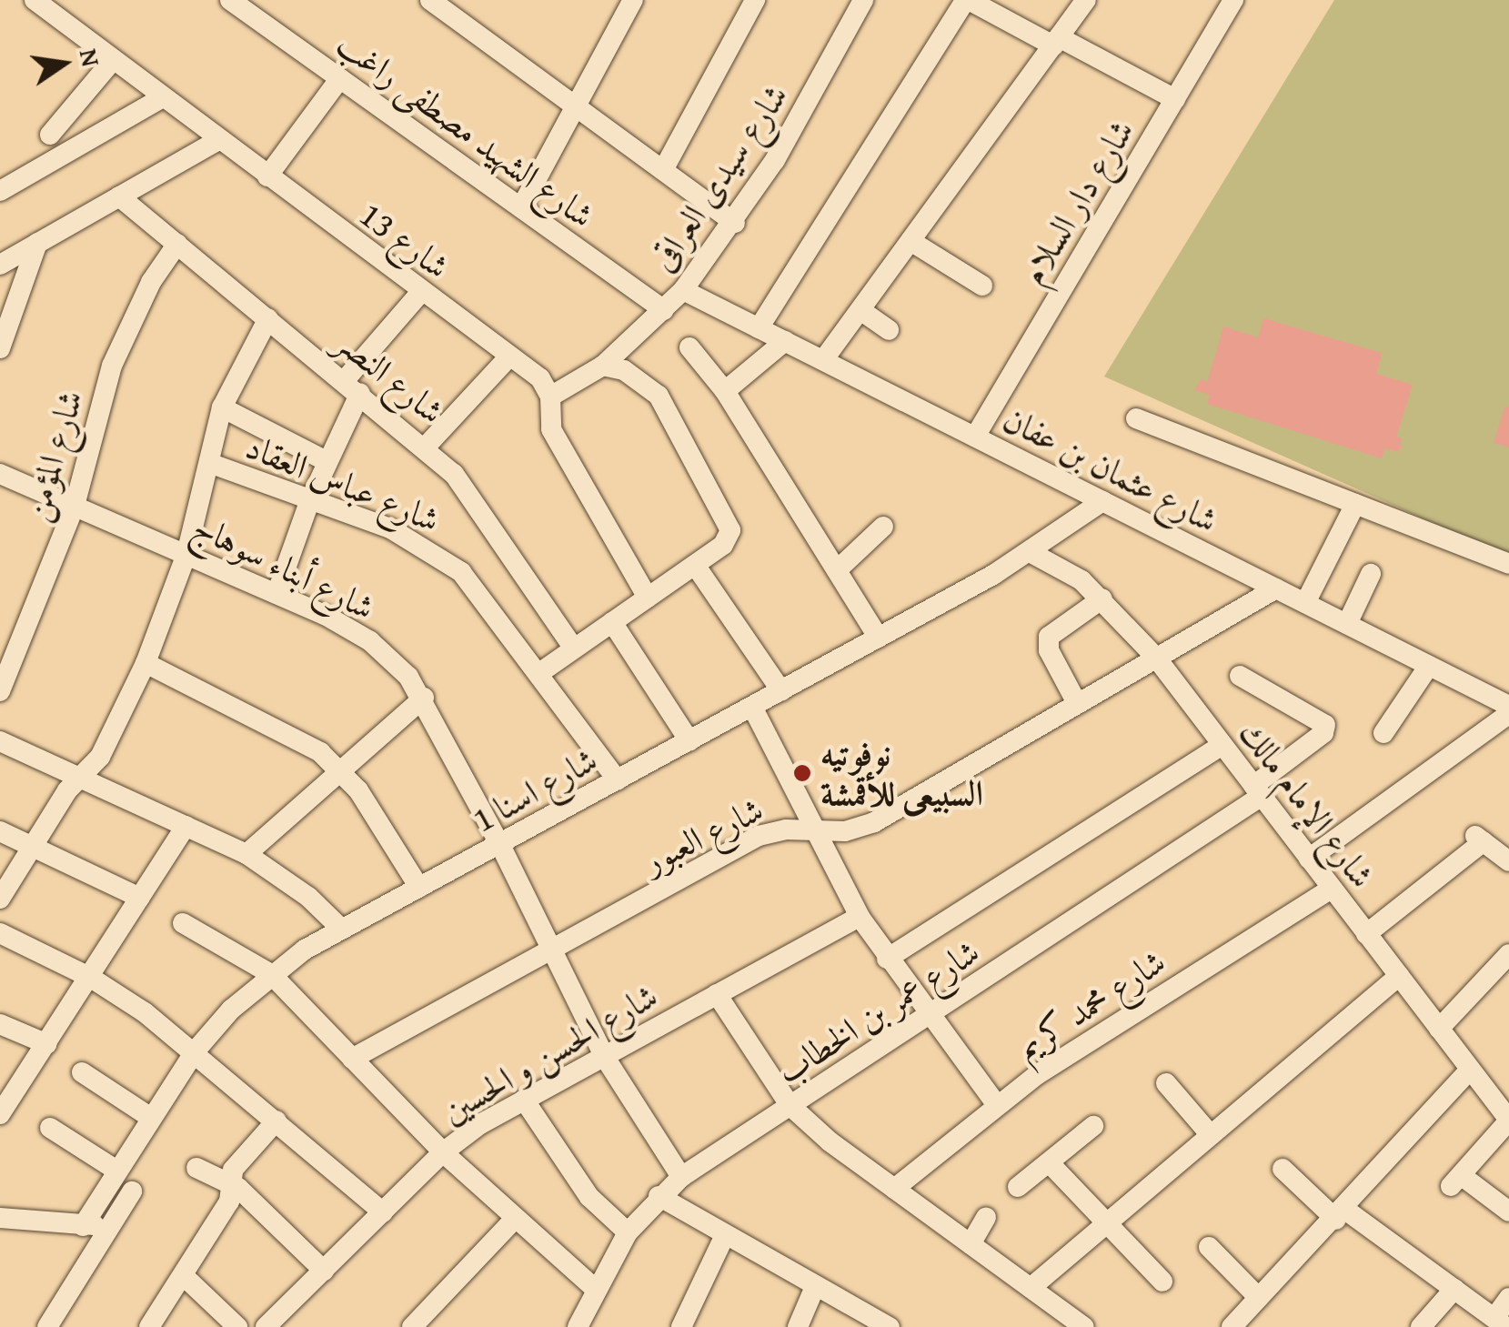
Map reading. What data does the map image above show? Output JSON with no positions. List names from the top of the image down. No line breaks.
{"streets":{"street":["شارع الشهيد مصطفى راغب","شارع سيدى العراقى","شارع دار السلام","شارع 13","شارع النصر","شارع المؤمن","شارع عثمان بن عفان","شارع عباس العقاد","شارع أبناء سوهاج","شارع اسنا 1","شارع الإمام مالك","شارع العبور","شارع محمد كريم","شارع عمر بن الخطاب","شارع الحسن و الحسين"]},"crossings":[["شارع الشهيد مصطفى راغب","شارع سيدى العراقى"],["شارع سيدى العراقى","شارع 13"],["شارع سيدى العراقى","شارع عثمان بن عفان"],["شارع دار السلام","شارع عثمان بن عفان"],["شارع النصر","شارع المؤمن"],["شارع المؤمن","شارع أبناء سوهاج"],["شارع عثمان بن عفان","شارع اسنا 1"],["شارع عثمان بن عفان","شارع العبور"],["شارع عباس العقاد","شارع اسنا 1"],["شارع أبناء سوهاج","شارع اسنا 1"],["شارع أبناء سوهاج","شارع العبور"],["شارع أبناء سوهاج","شارع عمر بن الخطاب"],["شارع أبناء سوهاج","شارع الحسن و الحسين"],["شارع اسنا 1","شارع الإمام مالك"],["شارع الإمام مالك","شارع العبور"],["شارع الإمام مالك","شارع محمد كريم"],["شارع الإمام مالك","شارع عمر بن الخطاب"]],"places":["نوفوتيه السبيعى للأقمشة"],"north":"right"}
